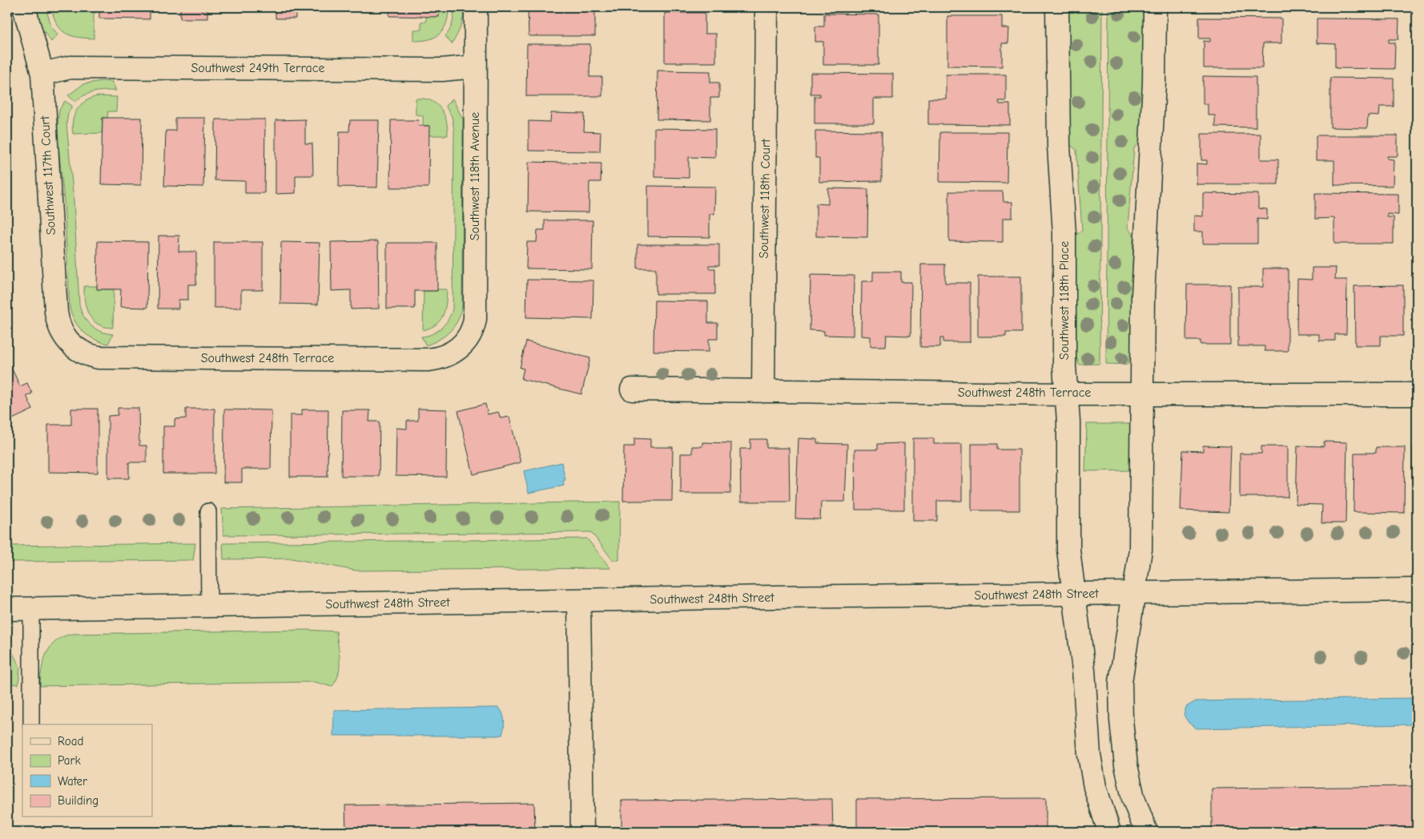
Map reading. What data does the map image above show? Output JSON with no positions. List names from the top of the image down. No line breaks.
{"streets":{"street":["Southwest 249th Terrace","Southwest 117th Court","Southwest 118th Avenue","Southwest 118th Court","Southwest 118th Place","Southwest 248th Terrace","Southwest 248th Street"]},"crossings":[["Southwest 249th Terrace","Southwest 117th Court"],["Southwest 249th Terrace","Southwest 118th Avenue"],["Southwest 117th Court","Southwest 248th Terrace"],["Southwest 118th Avenue","Southwest 248th Terrace"],["Southwest 118th Court","Southwest 248th Terrace"],["Southwest 118th Place","Southwest 248th Terrace"],["Southwest 118th Place","Southwest 248th Street"]],"legend":["Road","Park","Water","Building"]}
